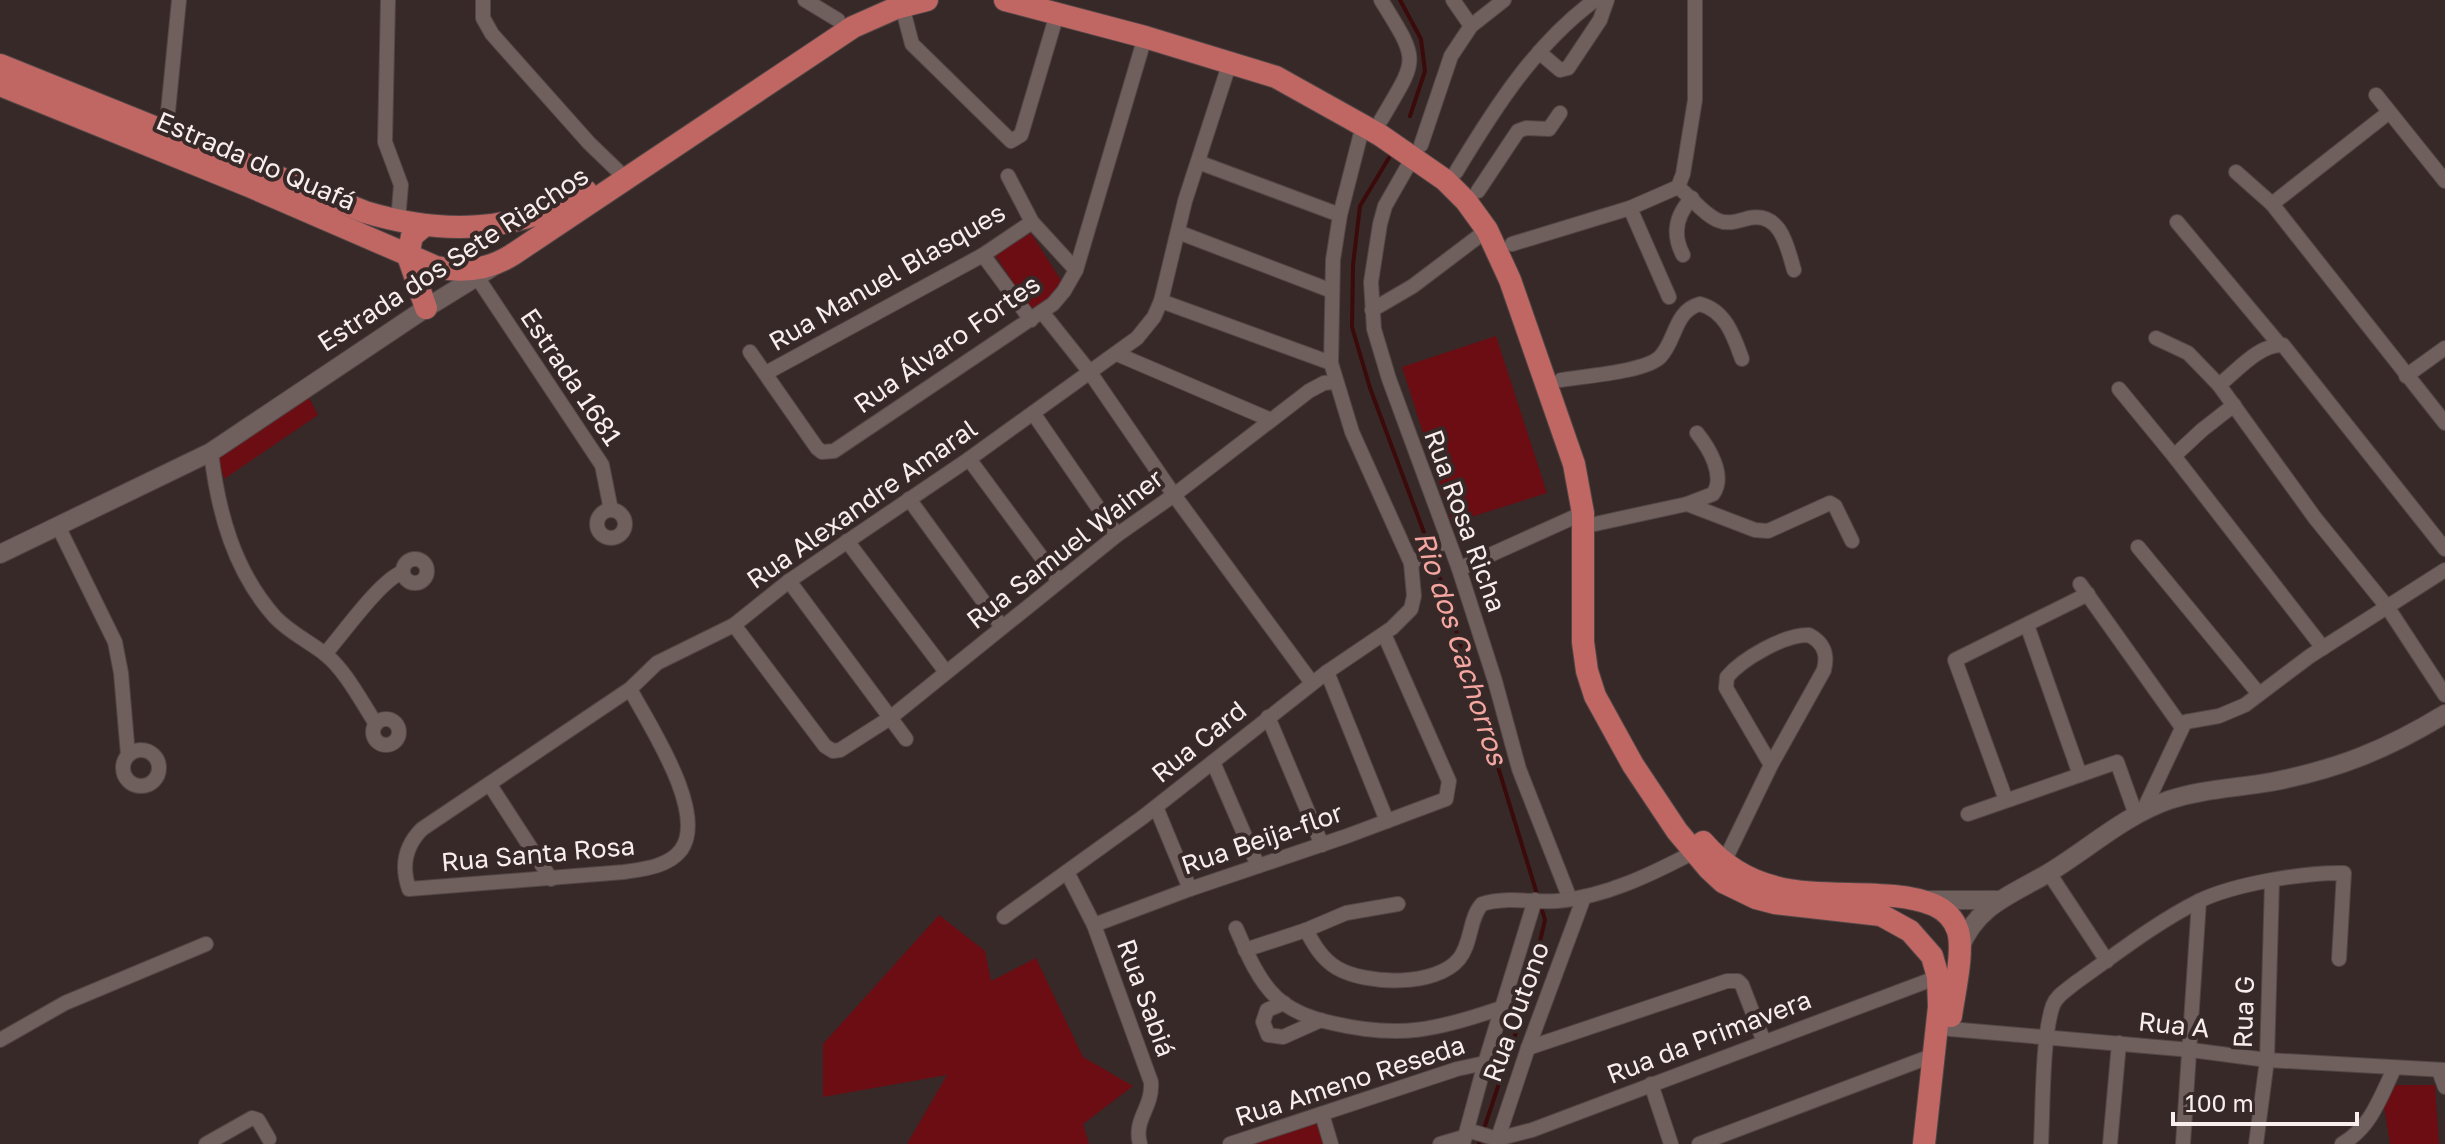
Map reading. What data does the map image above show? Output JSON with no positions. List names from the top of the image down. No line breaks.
{"streets":{"main road":["Estrada do Quafá","Estrada dos Sete Riachos"],"street":["Rua Manuel Blasques","Rua Álvaro Fortes","Estrada 1681","Rua Alexandre Amaral","Rua Rosa Richa","Rua Samuel Wainer","Rua Card","Rua Beija-flor","Rua Santa Rosa","Rua Sabiá","Rua Outono","Rua G","Rua A","Rua da Primavera","Rua Ameno Reseda"]},"crossings":[["Estrada do Quafá","Estrada dos Sete Riachos"],["Estrada do Quafá","Estrada 1681"],["Estrada dos Sete Riachos","Estrada 1681"],["Rua Manuel Blasques","Rua Álvaro Fortes"],["Rua Alexandre Amaral","Rua Samuel Wainer"],["Rua Alexandre Amaral","Rua Santa Rosa"],["Rua Rosa Richa","Rua Outono"],["Rua Card","Rua Beija-flor"],["Rua Card","Rua Sabiá"],["Rua Beija-flor","Rua Sabiá"],["Rua Outono","Rua da Primavera"],["Rua G","Rua A"]],"water":["Rio dos Cachorros"],"scale_bar":"100 m"}
